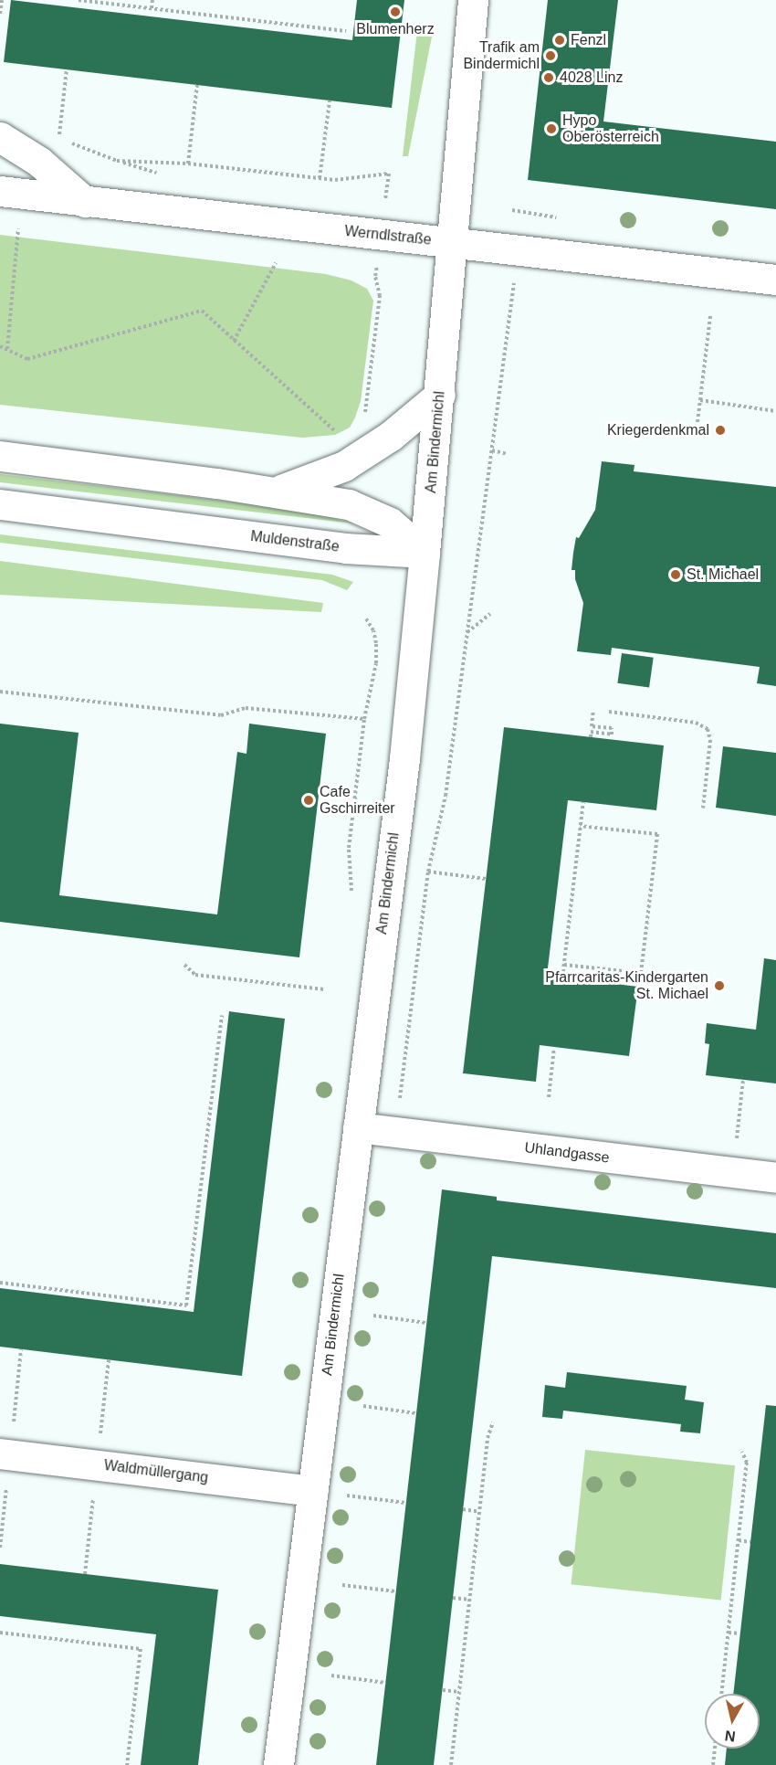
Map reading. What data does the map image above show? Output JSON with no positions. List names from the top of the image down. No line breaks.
{"streets":{"street":["Werndlstraße","Am Bindermichl","Muldenstraße","Uhlandgasse","Waldmüllergang"]},"crossings":[["Werndlstraße","Am Bindermichl"],["Am Bindermichl","Muldenstraße"],["Am Bindermichl","Uhlandgasse"],["Am Bindermichl","Waldmüllergang"]],"places":["Blumenherz","Fenzl","Trafik am Bindermichl","4028 Linz","Hypo Oberösterreich","Kriegerdenkmal","St. Michael","Cafe Gschirreiter","Pfarrcaritas-Kindergarten St. Michael"],"north":"bottom"}
